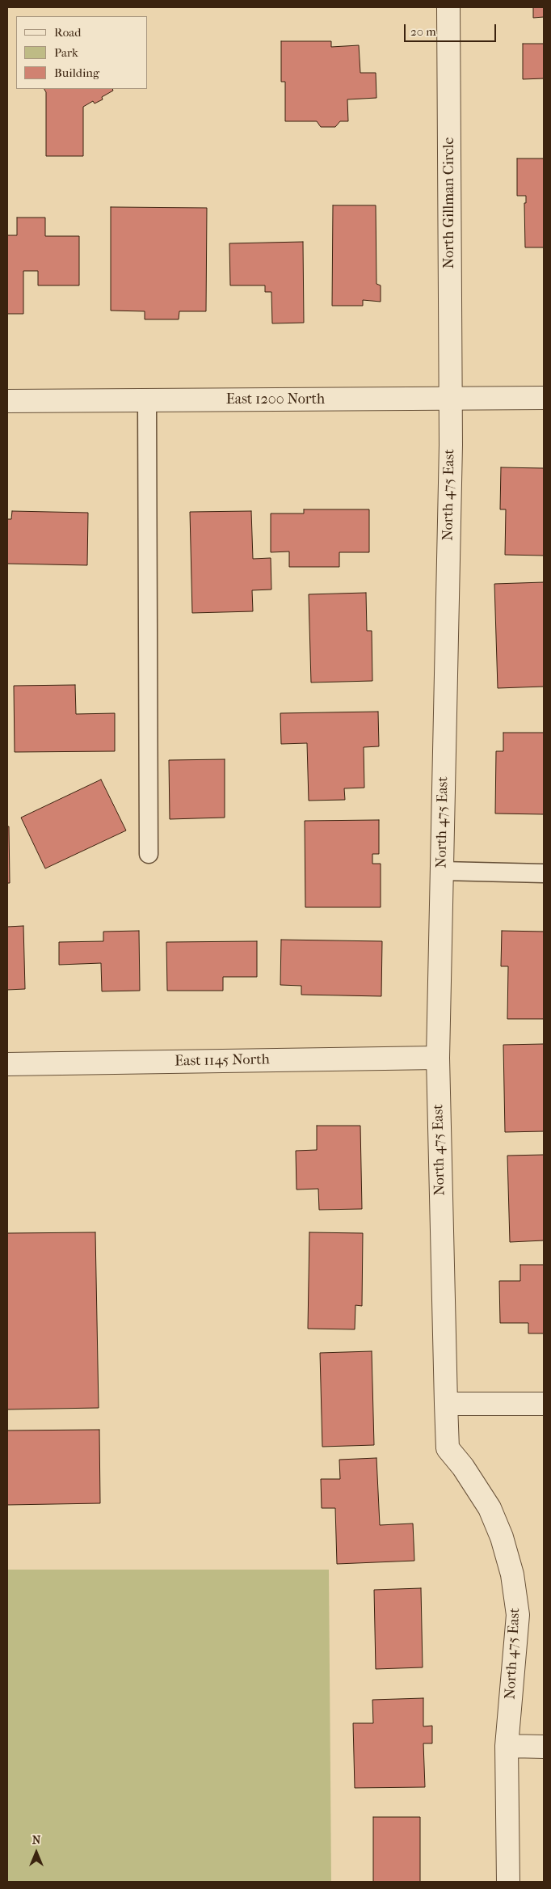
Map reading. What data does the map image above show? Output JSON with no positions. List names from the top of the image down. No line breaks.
{"streets":{"street":["North Gillman Circle","East 1200 North","North 475 East","East 1145 North"]},"crossings":[["North Gillman Circle","East 1200 North"],["North Gillman Circle","North 475 East"],["East 1200 North","North 475 East"],["North 475 East","East 1145 North"]],"legend":["Road","Park","Building"],"scale_bar":"20 m","north":"top"}
